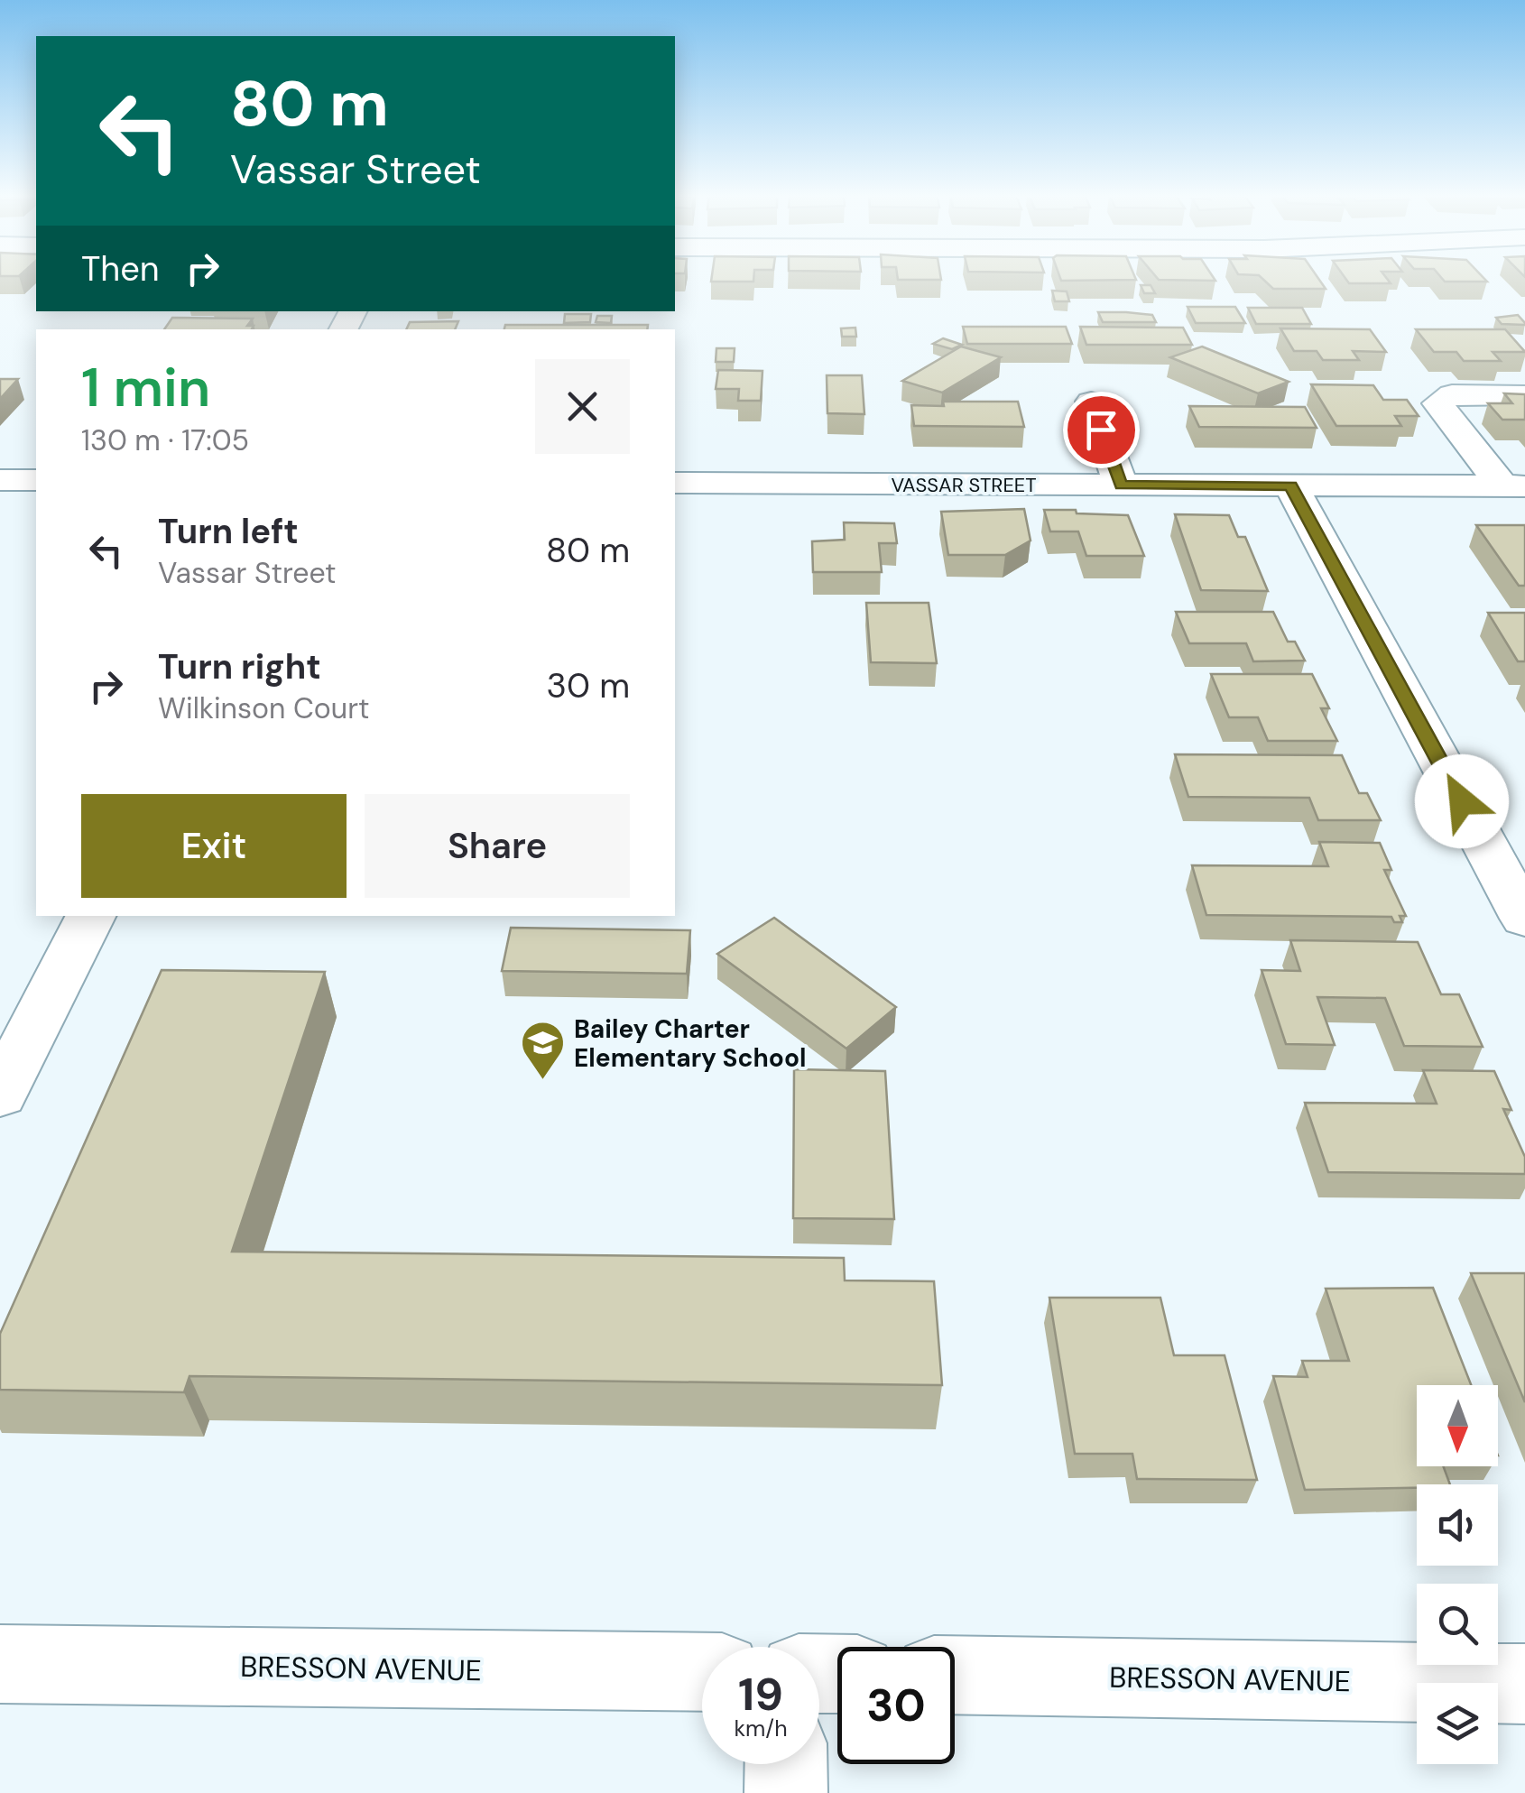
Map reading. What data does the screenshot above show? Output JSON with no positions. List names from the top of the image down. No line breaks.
{"streets":{"street":["VASSAR STREET","BRESSON AVENUE"]},"places":{"school or university":["Bailey Charter Elementary School"]},"north":"bottom","page":{"turn":["80 m","Vassar Street"],"then":"Then","heading":["1 min","130 m · 17:05"],"list":[{"name":"Turn left","note":"Vassar Street","value":"80 m"},{"name":"Turn right","note":"Wilkinson Court","value":"30 m"}],"buttons":["Exit","Share"],"speed":"19 km/h","limit":"30"}}
